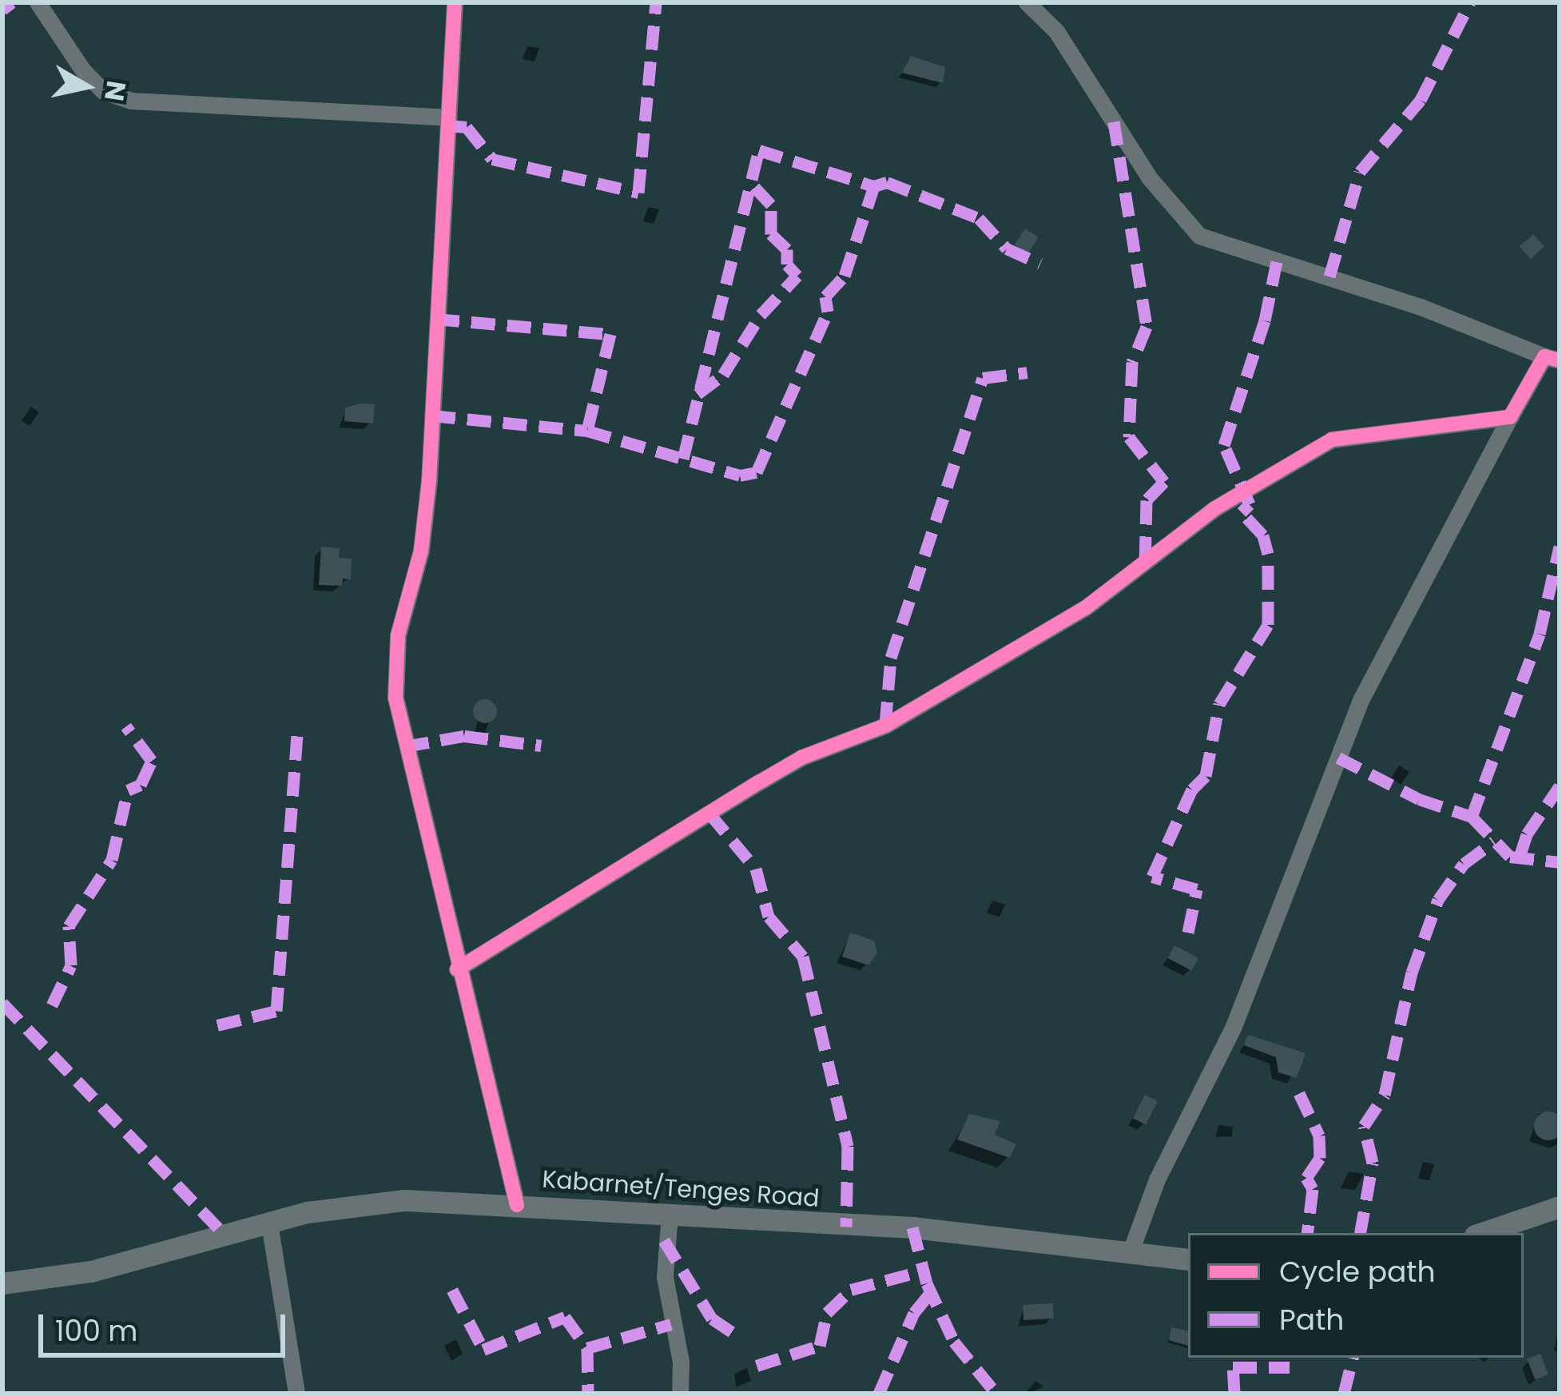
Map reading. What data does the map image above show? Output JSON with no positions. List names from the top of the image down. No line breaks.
{"streets":{"street":["Kabarnet/Tenges Road"]},"legend":["Cycle path","Path"],"scale_bar":"100 m","north":"right"}
